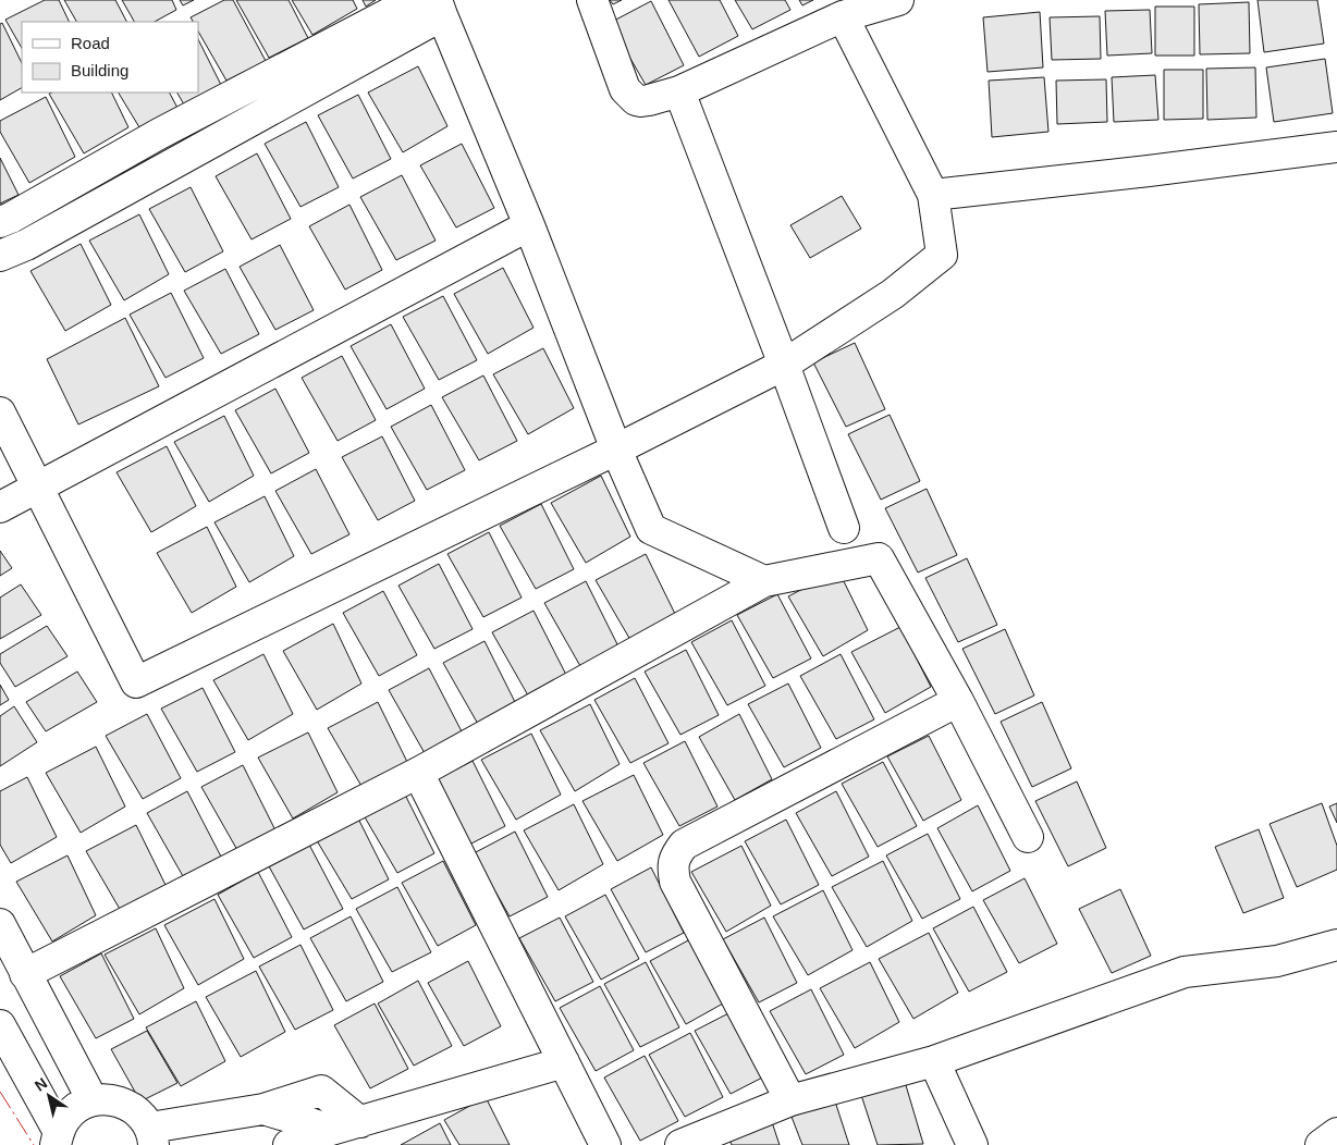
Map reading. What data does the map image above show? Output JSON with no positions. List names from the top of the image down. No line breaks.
{"legend":["Road","Building"],"north":"top left"}
